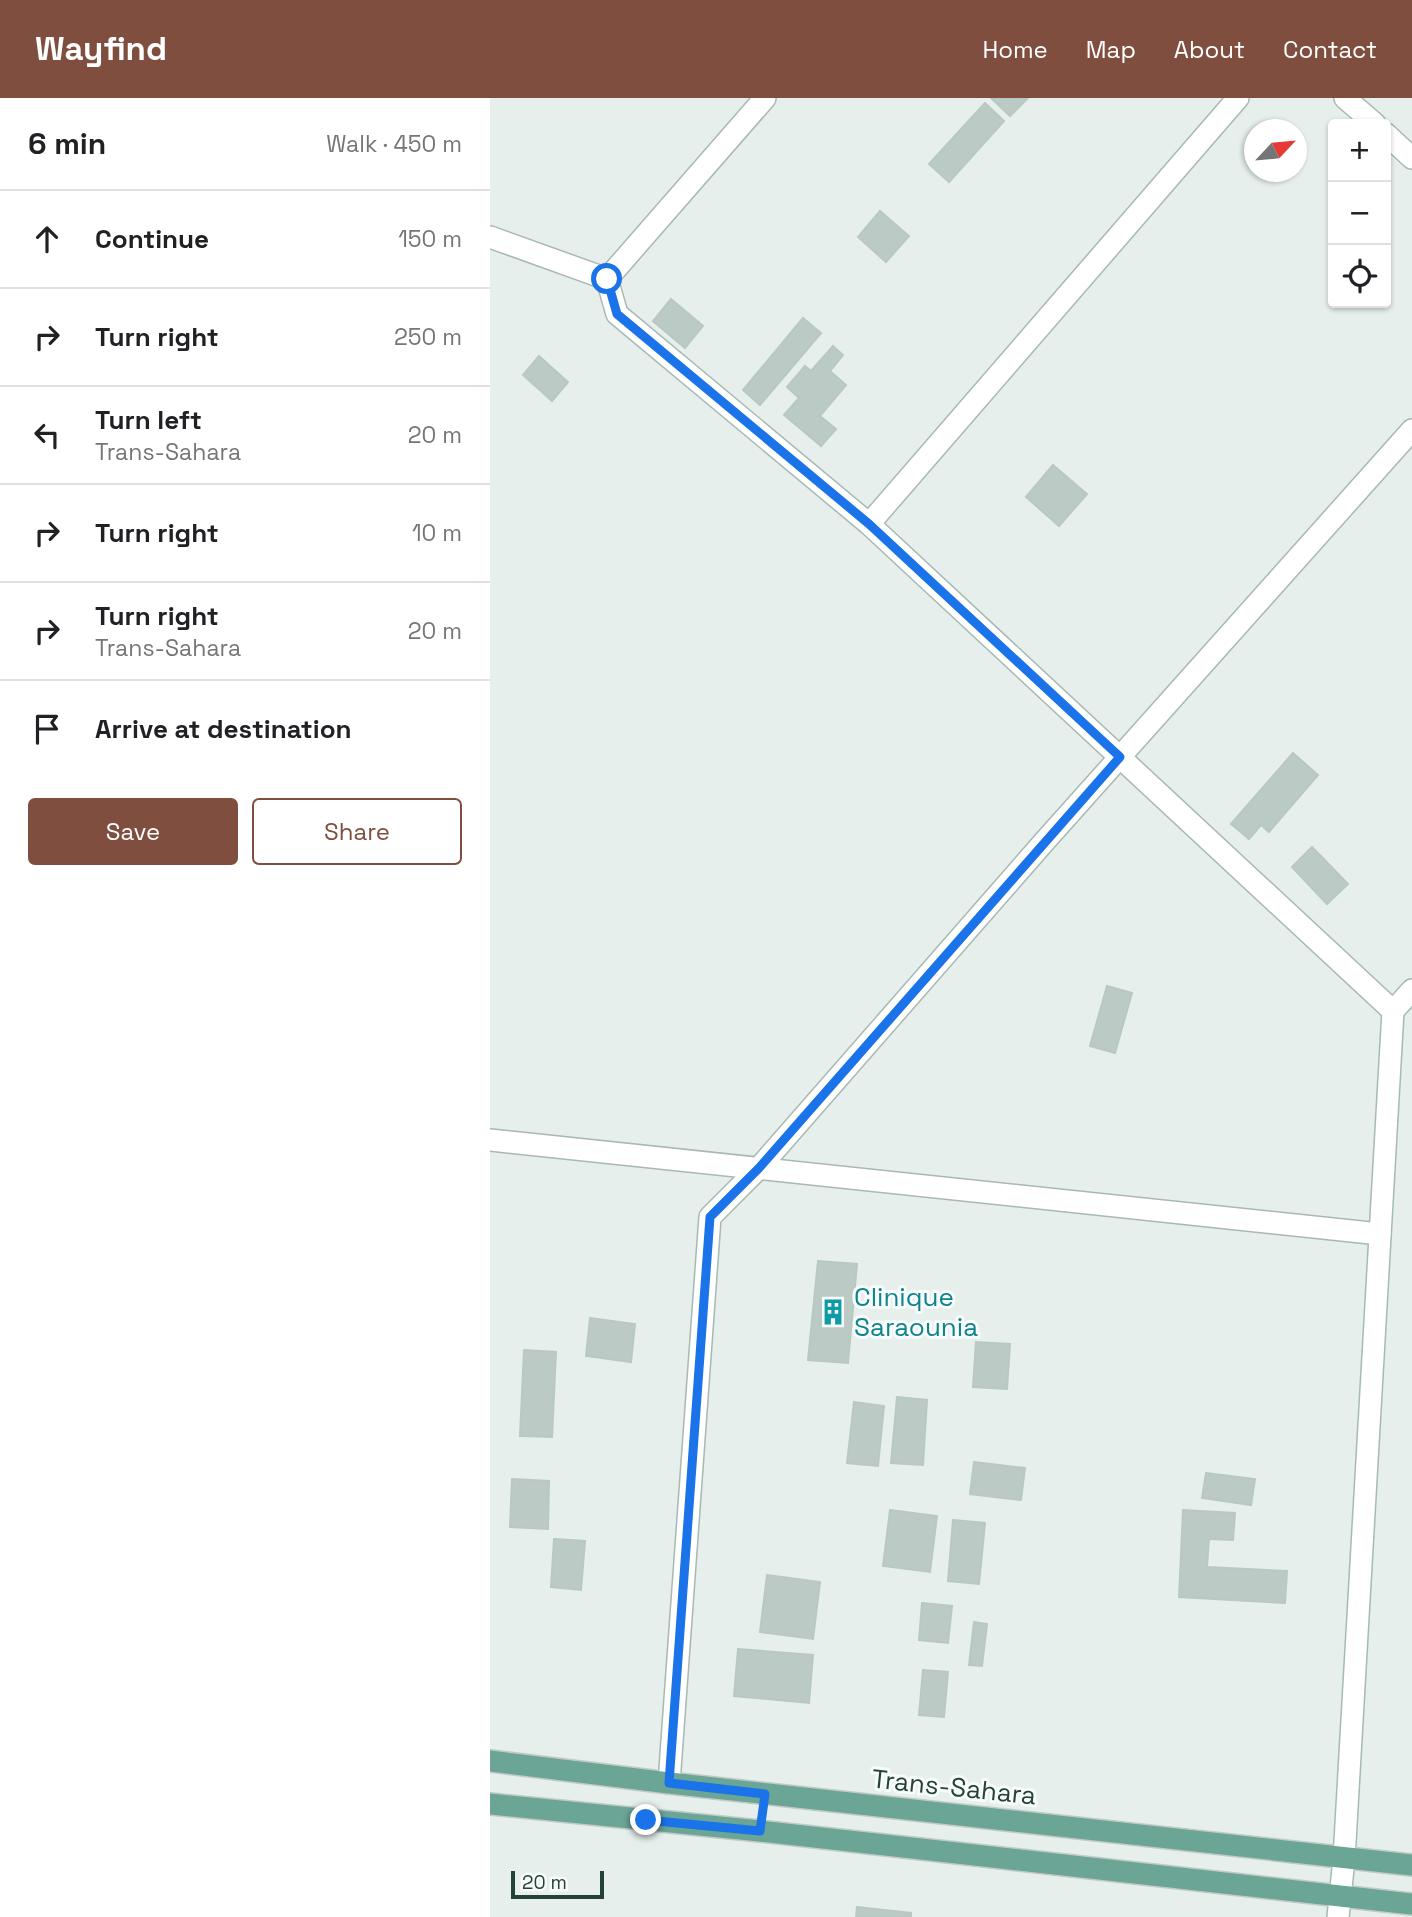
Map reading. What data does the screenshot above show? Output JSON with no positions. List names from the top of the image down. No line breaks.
{"streets":{"main road":["Trans-Sahara"]},"places":{"building":["Clinique Saraounia"]},"scale_bar":"20 m","north":"top right","page":{"header":"Wayfind","nav":["Home","Map","About","Contact"],"heading":["6 min","Walk · 450 m"],"map_buttons":["+","−"],"list":[["Continue","150 m"],["Turn right","250 m"],["Turn left","Trans-Sahara","20 m"],["Turn right","10 m"],["Turn right","Trans-Sahara","20 m"],"Arrive at destination"],"buttons":["Save","Share"],"scale":"20 m"}}
